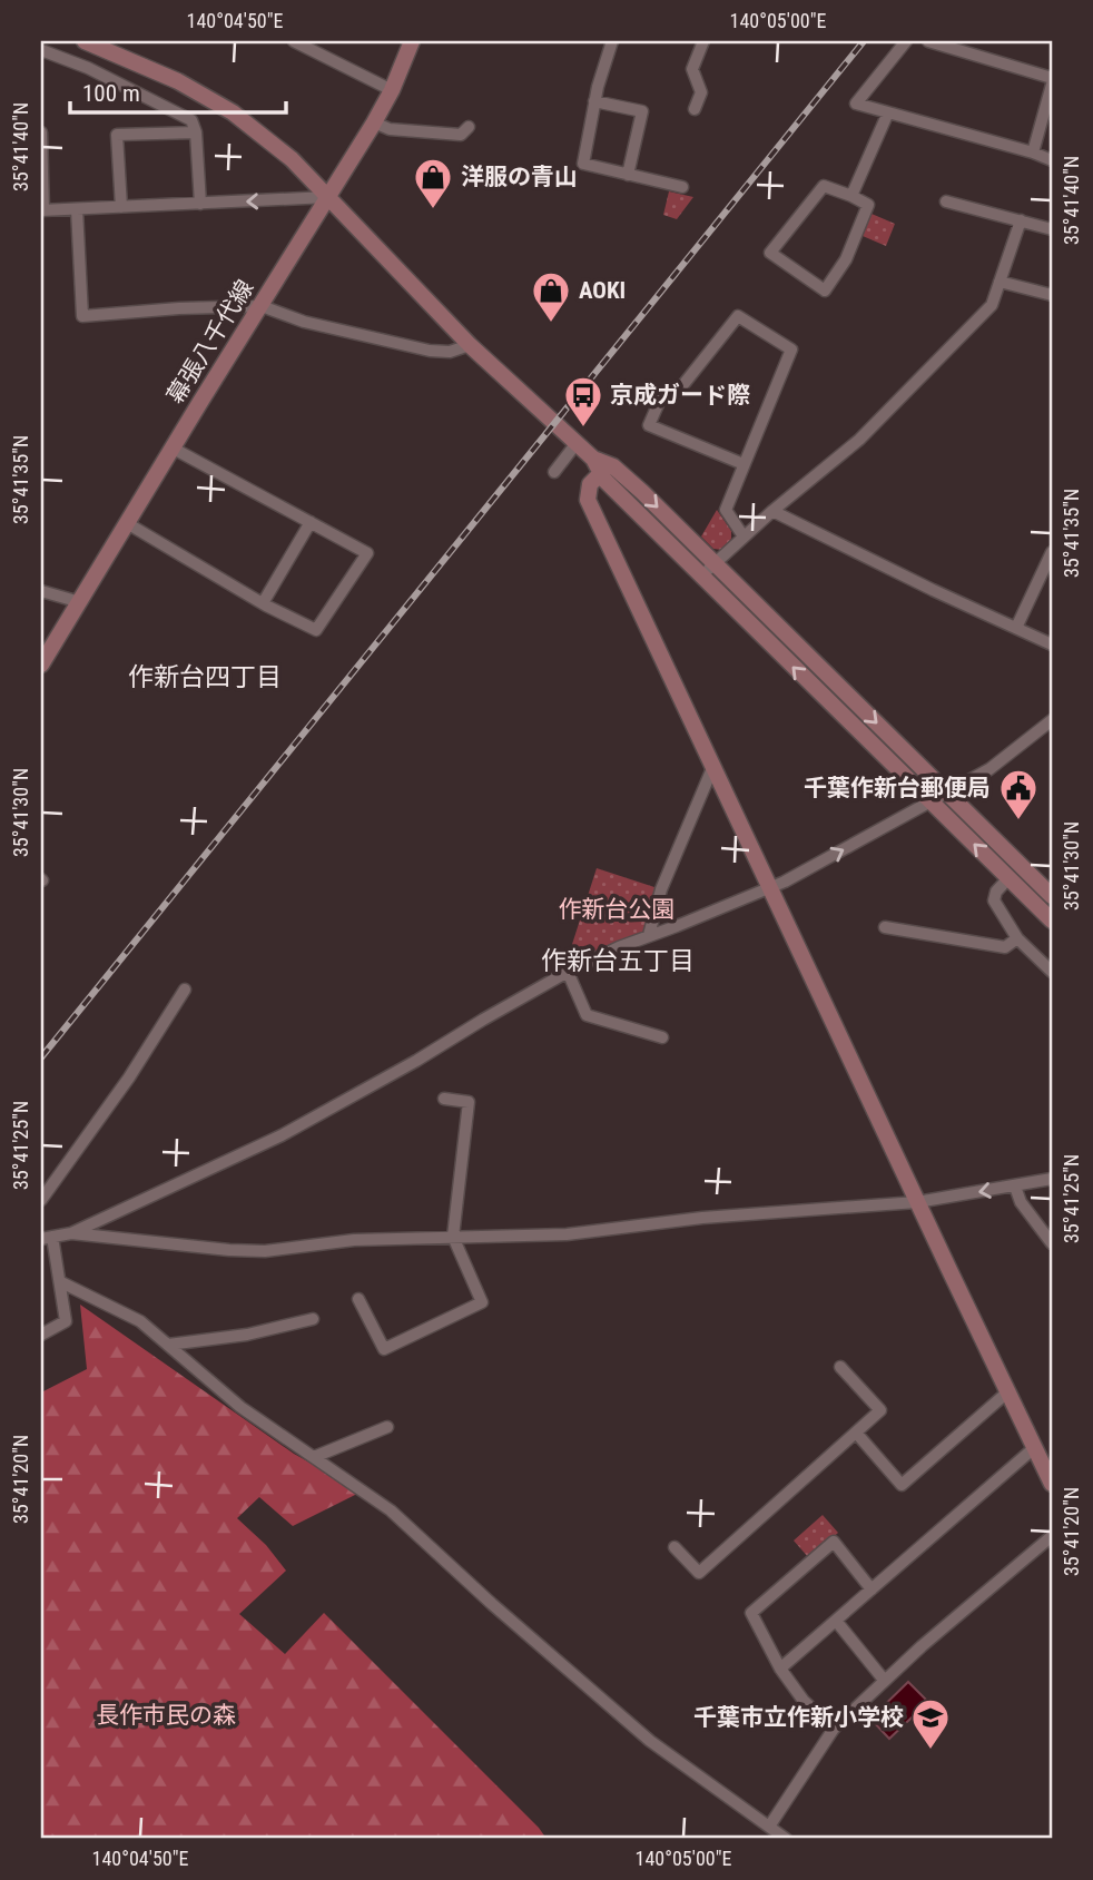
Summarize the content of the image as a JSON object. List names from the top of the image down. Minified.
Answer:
{"streets":{"street":["幕張八千代線"]},"districts":["作新台四丁目","作新台五丁目"],"parks":["作新台公園","長作市民の森"],"places":{"shop":["洋服の青山","AOKI"],"bus stop":["京成ガード際"],"public building":["千葉作新台郵便局"],"school or university":["千葉市立作新小学校"]},"scale_bar":"100 m","coordinates":["140°04'50\"E","140°05'00\"E","35°41'40\"N","35°41'35\"N","35°41'30\"N","35°41'25\"N","35°41'20\"N"]}
